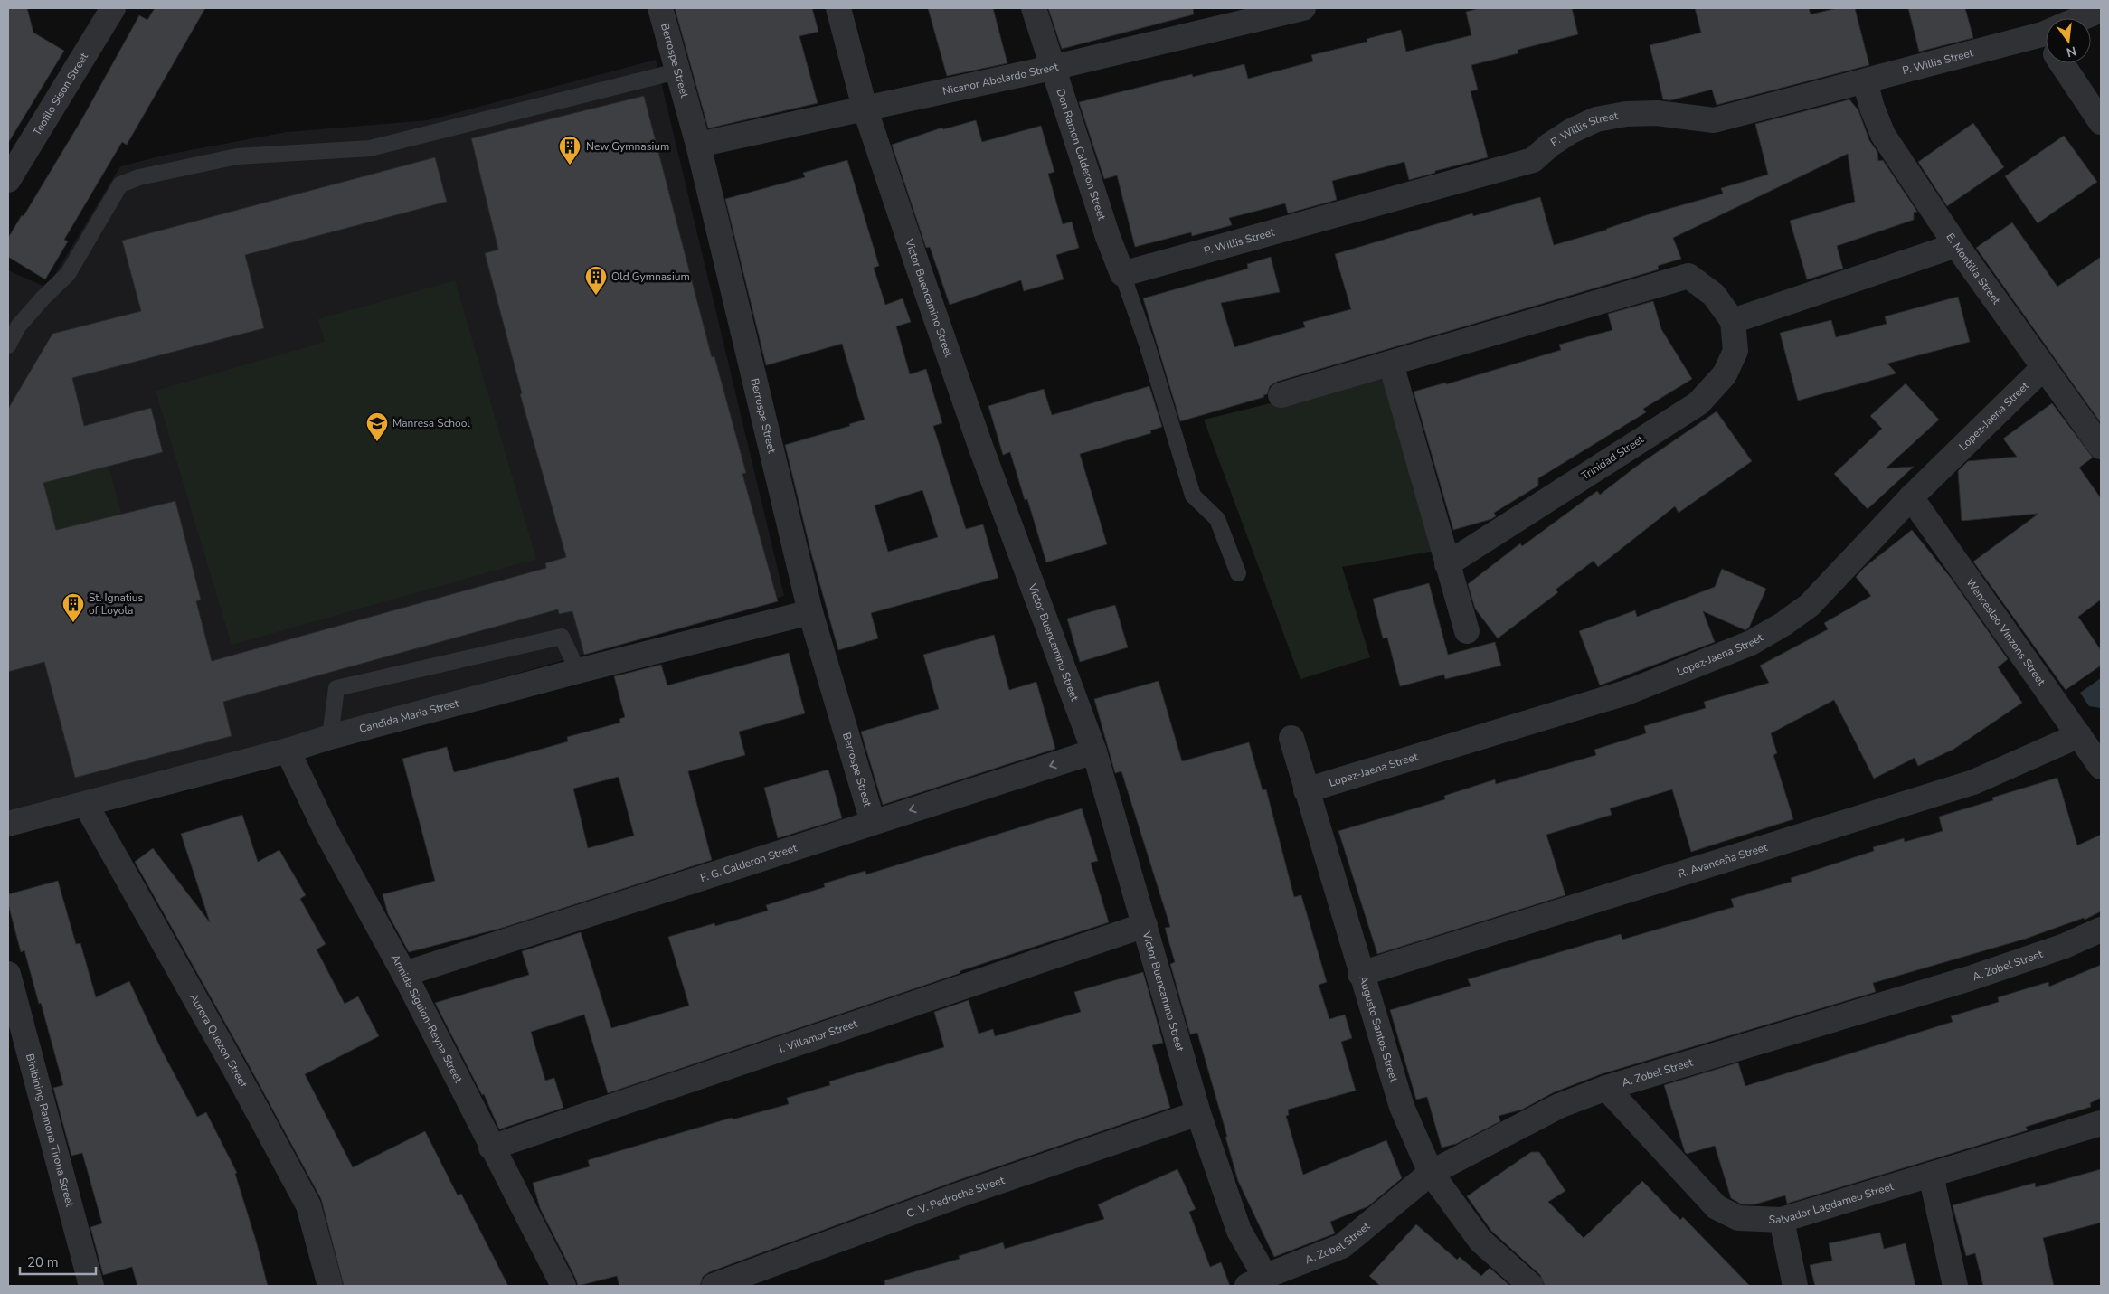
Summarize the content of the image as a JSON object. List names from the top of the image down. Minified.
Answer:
{"streets":{"street":["Berrospe Street","P. Willis Street","Nicanor Abelardo Street","Teofilo Sison Street","Don Ramon Calderon Street","E. Montilla Street","Victor Buencamino Street","Lopez-Jaena Street","Trinidad Street","Wenceslao Vinzons Street","Candida Maria Street","R. Avanceña Street","F. G. Calderon Street","A. Zobel Street","Armida Siguion-Reyna Street","Augusto Santos Street","I. Villamor Street","Aurora Quezon Street","Binibining Ramona Tirona Street","C. V. Pedroche Street","Salvador Lagdameo Street"]},"crossings":[["Berrospe Street","Nicanor Abelardo Street"],["Berrospe Street","Candida Maria Street"],["Berrospe Street","F. G. Calderon Street"],["P. Willis Street","Don Ramon Calderon Street"],["P. Willis Street","E. Montilla Street"],["Nicanor Abelardo Street","Don Ramon Calderon Street"],["Nicanor Abelardo Street","Victor Buencamino Street"],["E. Montilla Street","Lopez-Jaena Street"],["Victor Buencamino Street","F. G. Calderon Street"],["Victor Buencamino Street","A. Zobel Street"],["Victor Buencamino Street","I. Villamor Street"],["Victor Buencamino Street","C. V. Pedroche Street"],["Lopez-Jaena Street","Wenceslao Vinzons Street"],["Lopez-Jaena Street","Augusto Santos Street"],["Wenceslao Vinzons Street","R. Avanceña Street"],["Candida Maria Street","Armida Siguion-Reyna Street"],["Candida Maria Street","Aurora Quezon Street"],["R. Avanceña Street","Augusto Santos Street"],["F. G. Calderon Street","Armida Siguion-Reyna Street"],["A. Zobel Street","Augusto Santos Street"],["A. Zobel Street","Salvador Lagdameo Street"],["Armida Siguion-Reyna Street","I. Villamor Street"]],"places":{"building":["New Gymnasium","Old Gymnasium","St. Ignatius of Loyola"],"school or university":["Manresa School"]},"scale_bar":"20 m","north":"bottom"}
